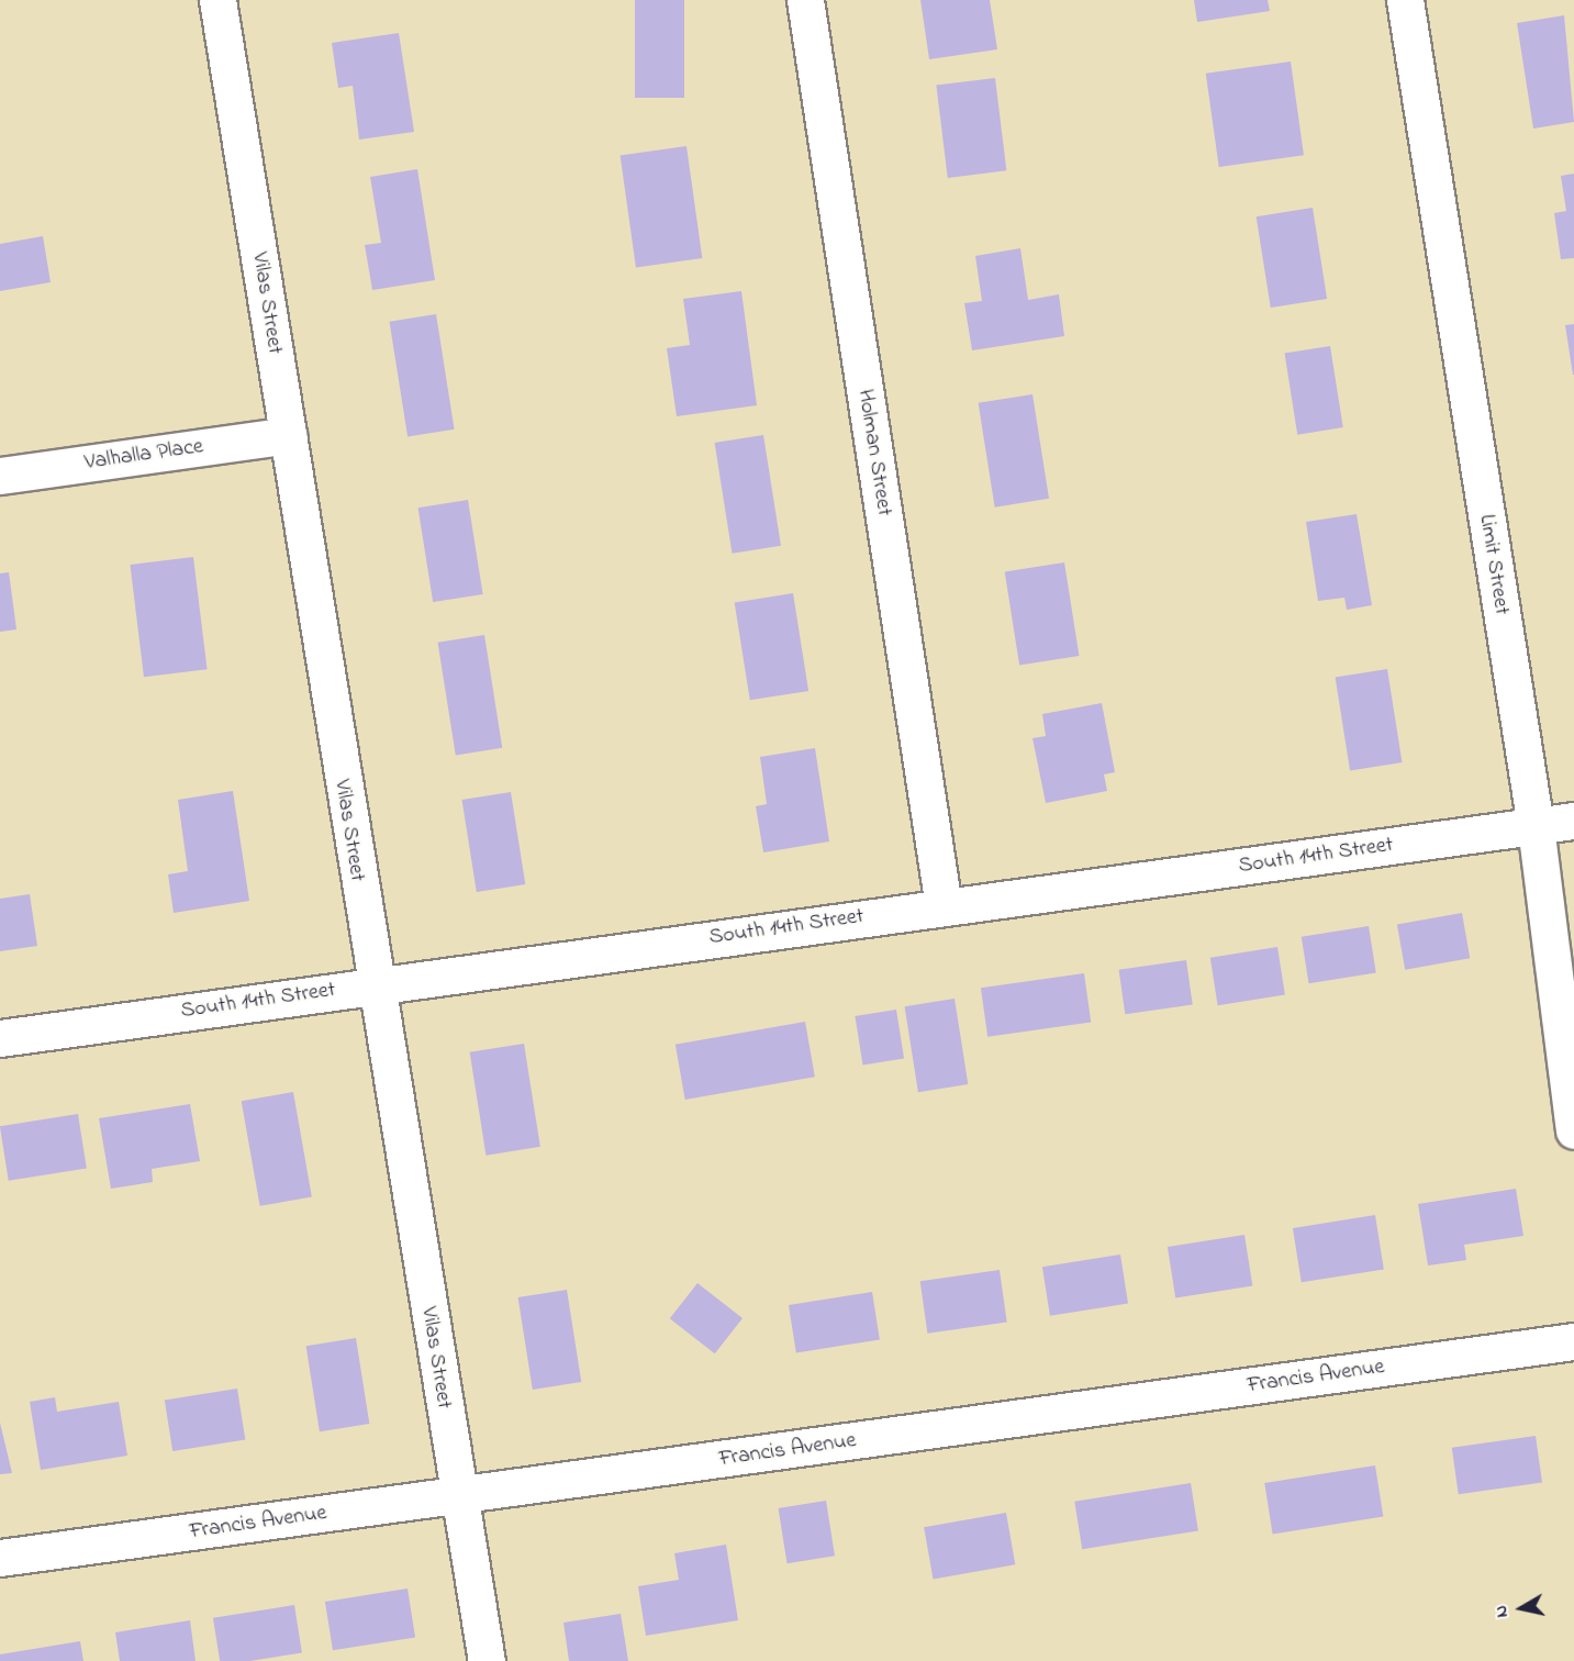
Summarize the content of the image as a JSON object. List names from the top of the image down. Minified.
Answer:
{"streets":{"street":["Vilas Street","Holman Street","Valhalla Place","Limit Street","South 14th Street","Francis Avenue"]},"crossings":[["Vilas Street","Valhalla Place"],["Vilas Street","South 14th Street"],["Vilas Street","Francis Avenue"],["Holman Street","South 14th Street"],["Limit Street","South 14th Street"]],"north":"left"}
